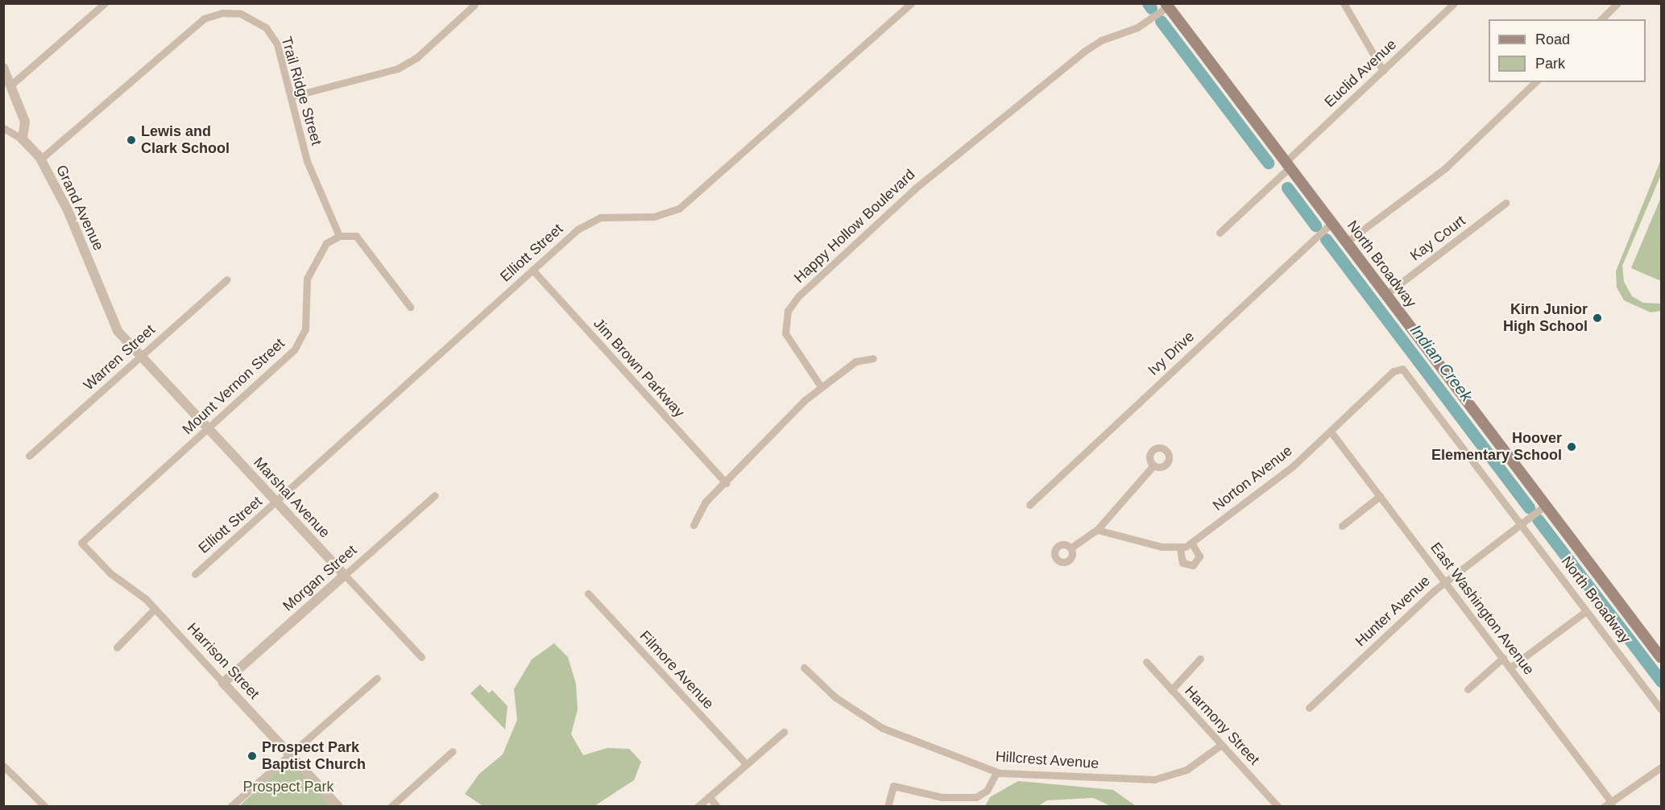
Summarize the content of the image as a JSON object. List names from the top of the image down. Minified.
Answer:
{"streets":{"main road":["North Broadway"],"street":["Euclid Avenue","Trail Ridge Street","Grand Avenue","Happy Hollow Boulevard","Kay Court","Elliott Street","Ivy Drive","Warren Street","Jim Brown Parkway","Mount Vernon Street","Norton Avenue","Marshal Avenue","Morgan Street","East Washington Avenue","Hunter Avenue","Harrison Street","Filmore Avenue","Harmony Street","Hillcrest Avenue"]},"crossings":[["Euclid Avenue","North Broadway"],["Trail Ridge Street","Grand Avenue"],["Trail Ridge Street","Mount Vernon Street"],["Grand Avenue","Warren Street"],["Grand Avenue","Marshal Avenue"],["Happy Hollow Boulevard","North Broadway"],["Kay Court","North Broadway"],["Elliott Street","Jim Brown Parkway"],["Elliott Street","Marshal Avenue"],["North Broadway","Ivy Drive"],["North Broadway","Norton Avenue"],["North Broadway","Hunter Avenue"],["Warren Street","Marshal Avenue"],["Mount Vernon Street","Marshal Avenue"],["Mount Vernon Street","Harrison Street"],["Norton Avenue","East Washington Avenue"],["Marshal Avenue","Morgan Street"],["Morgan Street","Harrison Street"],["East Washington Avenue","Hunter Avenue"],["Harmony Street","Hillcrest Avenue"]],"water":["Indian Creek"],"parks":["Prospect Park"],"places":["Lewis and Clark School","Kirn Junior High School","Hoover Elementary School","Prospect Park Baptist Church"],"legend":["Road","Park"]}
